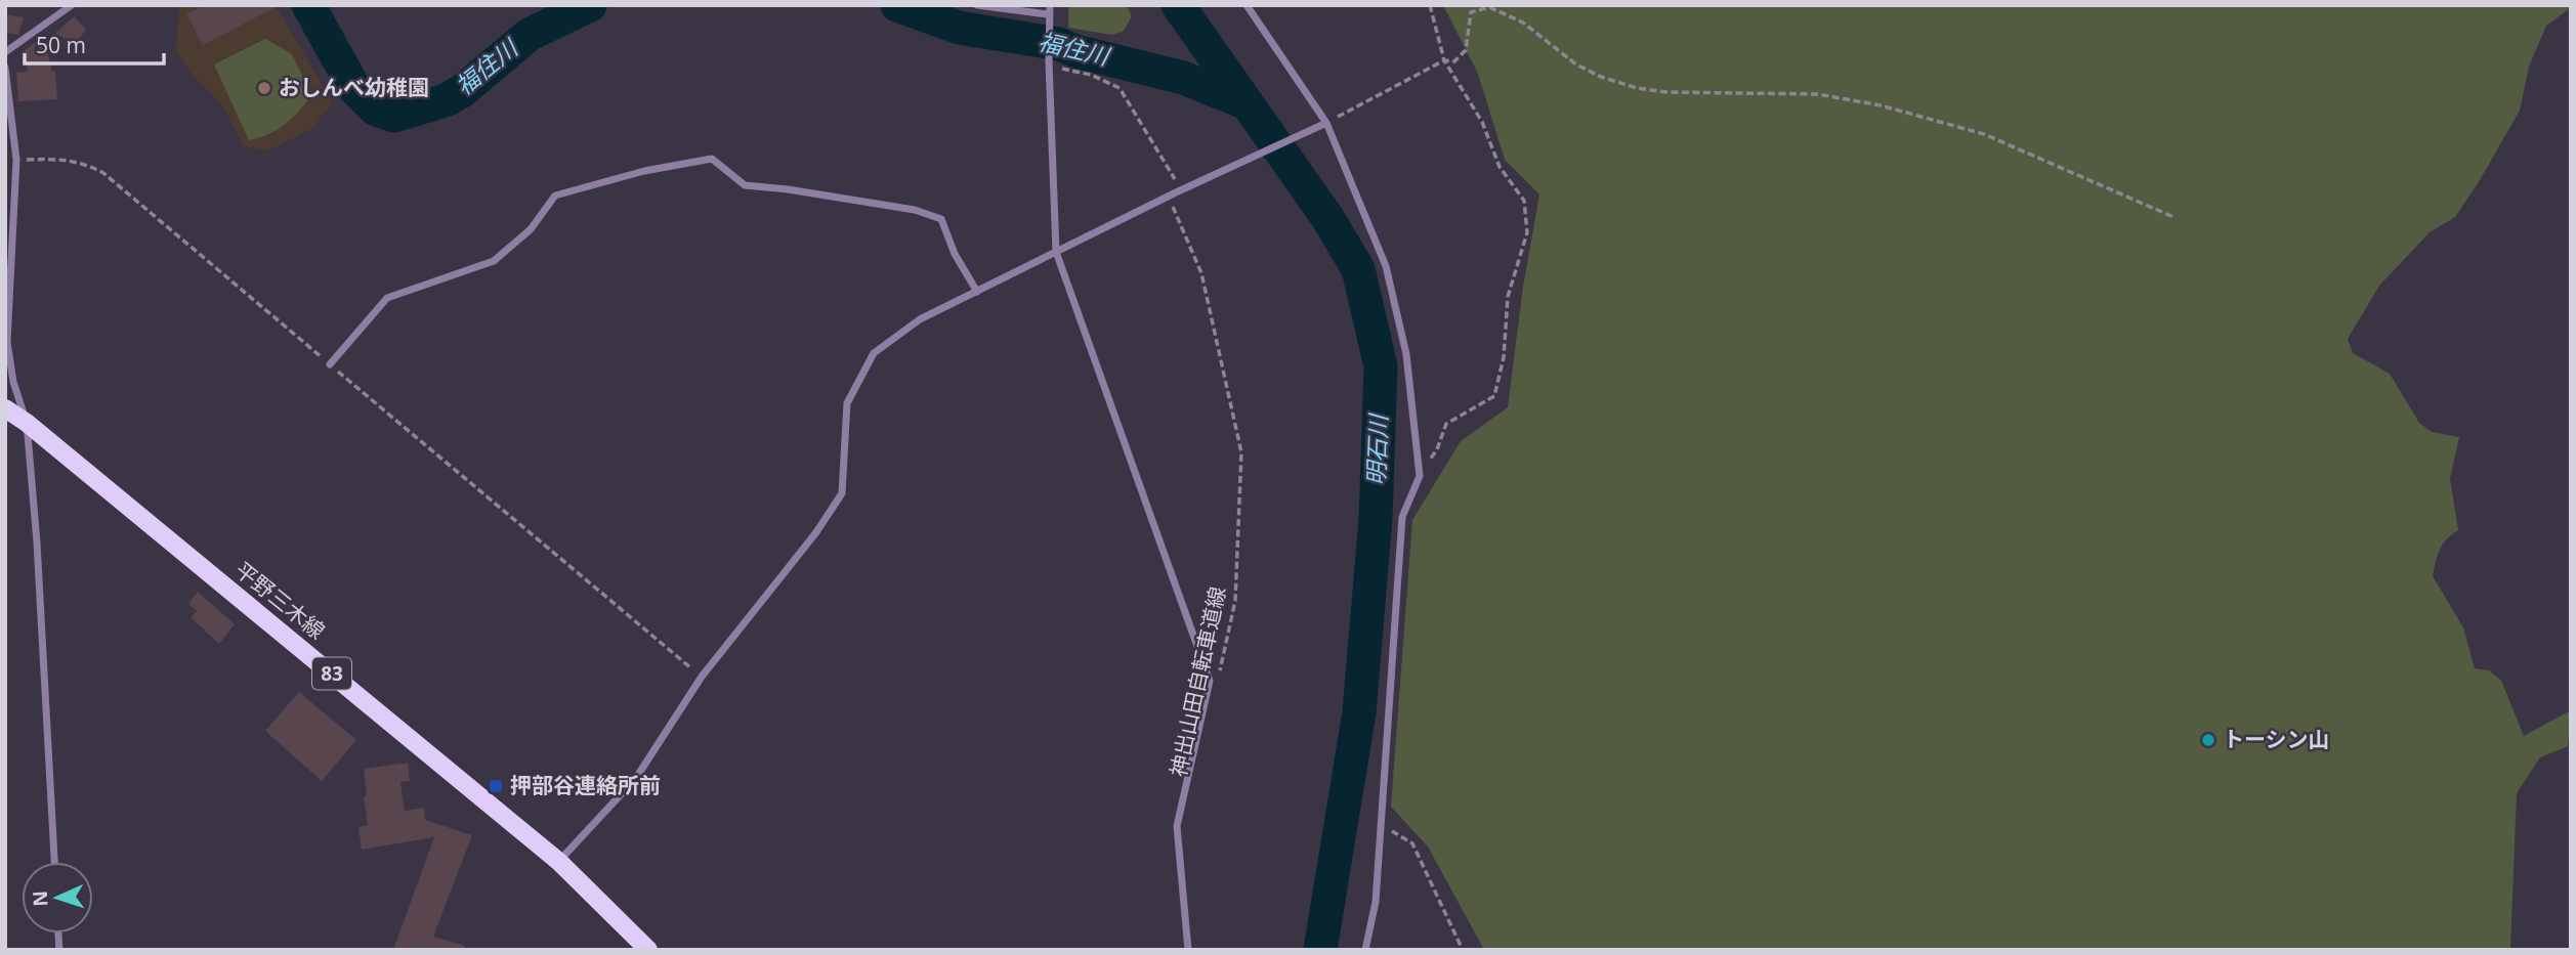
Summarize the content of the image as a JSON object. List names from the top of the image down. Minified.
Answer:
{"streets":{"main road":["平野三木線","83"],"path":["神出山田自転車道線"]},"water":["福住川","明石川"],"places":{"other":["おしんべ幼稚園","トーシン山"],"transit":["押部谷連絡所前"]},"scale_bar":"50 m","north":"left"}
